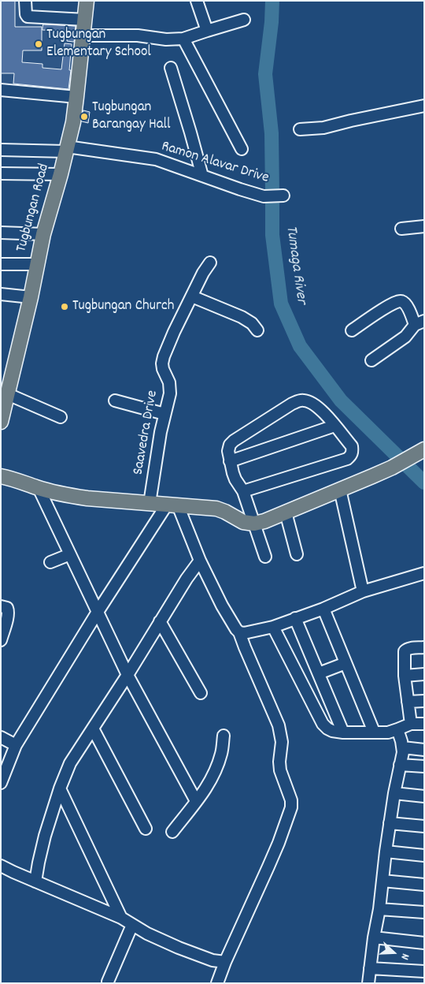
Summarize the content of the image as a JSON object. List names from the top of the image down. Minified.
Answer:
{"streets":{"main road":["Tugbungan Road"],"street":["Ramon Alavar Drive","Saavedra Drive"]},"crossings":[["Ramon Alavar Drive","Tugbungan Road"]],"water":["Tumaga River"],"places":["Tugbungan Elementary School","Tugbungan Barangay Hall","Tugbungan Church"],"north":"right"}
